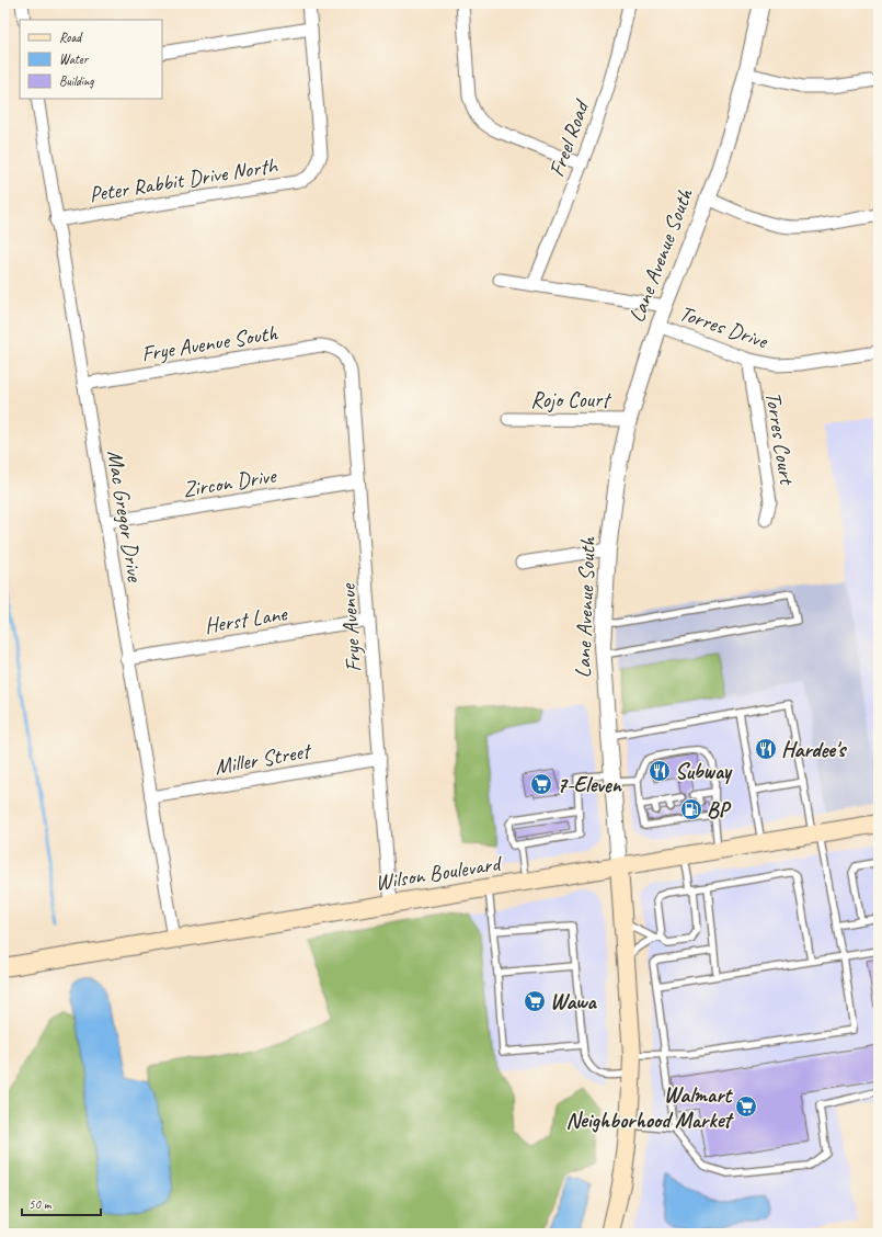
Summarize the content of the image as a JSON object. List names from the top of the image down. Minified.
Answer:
{"streets":{"main road":["Lane Avenue South","Wilson Boulevard"],"street":["Freel Road","Peter Rabbit Drive North","Torres Drive","Frye Avenue South","Rojo Court","Torres Court","Zircon Drive","Mac Gregor Drive","Herst Lane","Frye Avenue","Miller Street"]},"crossings":[["Peter Rabbit Drive North","Mac Gregor Drive"],["Lane Avenue South","Torres Drive"],["Lane Avenue South","Rojo Court"],["Lane Avenue South","Wilson Boulevard"],["Torres Drive","Torres Court"],["Frye Avenue South","Mac Gregor Drive"],["Frye Avenue South","Frye Avenue"],["Zircon Drive","Mac Gregor Drive"],["Zircon Drive","Frye Avenue"],["Mac Gregor Drive","Herst Lane"],["Mac Gregor Drive","Miller Street"],["Mac Gregor Drive","Wilson Boulevard"],["Herst Lane","Frye Avenue"],["Frye Avenue","Miller Street"],["Frye Avenue","Wilson Boulevard"]],"places":{"restaurant":["Hardee's","Subway"],"supermarket":["7-Eleven","Wawa","Walmart Neighborhood Market"],"fuel station":["BP"]},"legend":["Road","Water","Building"],"scale_bar":"50 m"}
